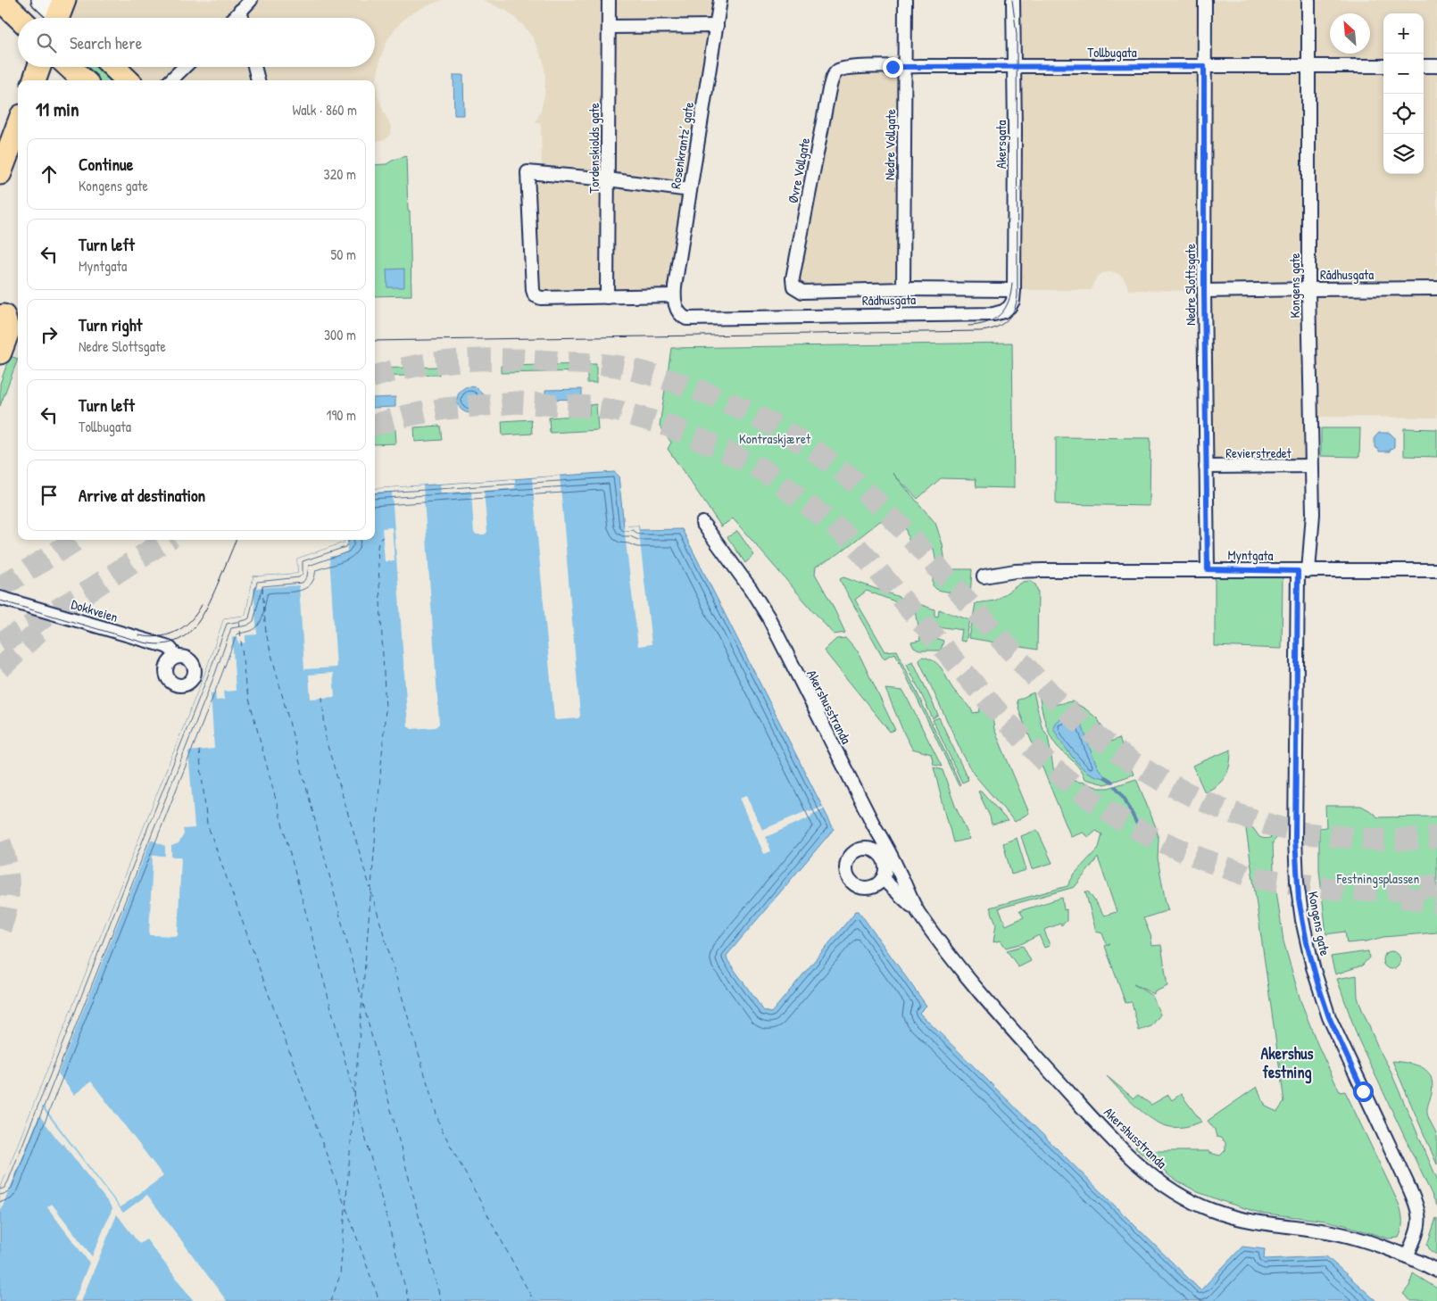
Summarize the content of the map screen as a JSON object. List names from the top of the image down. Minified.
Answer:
{"streets":{"street":["Tollbugata","Nedre Vollgate","Akersgata","Rosenkrantz’ gate","Tordenskiolds gate","Øvre Vollgate","Rådhusgata","Nedre Slottsgate","Kongens gate","Revierstredet","Myntgata","Dokkveien","Akershusstranda"]},"crossings":[["Tollbugata","Nedre Vollgate"],["Tollbugata","Akersgata"],["Tollbugata","Øvre Vollgate"],["Tollbugata","Nedre Slottsgate"],["Tollbugata","Kongens gate"],["Nedre Vollgate","Rådhusgata"],["Akersgata","Rådhusgata"],["Rosenkrantz’ gate","Rådhusgata"],["Øvre Vollgate","Rådhusgata"],["Rådhusgata","Nedre Slottsgate"],["Rådhusgata","Kongens gate"],["Nedre Slottsgate","Revierstredet"],["Nedre Slottsgate","Myntgata"],["Kongens gate","Revierstredet"],["Kongens gate","Myntgata"],["Kongens gate","Akershusstranda"]],"districts":["Akershus festning"],"parks":["Kontraskjæret","Festningsplassen"],"north":"top left","page":{"map_buttons":["+","−"],"search":"Search here","heading":["11 min","Walk · 860 m"],"list":[["Continue","Kongens gate","320 m"],["Turn left","Myntgata","50 m"],["Turn right","Nedre Slottsgate","300 m"],["Turn left","Tollbugata","190 m"],"Arrive at destination"]}}
